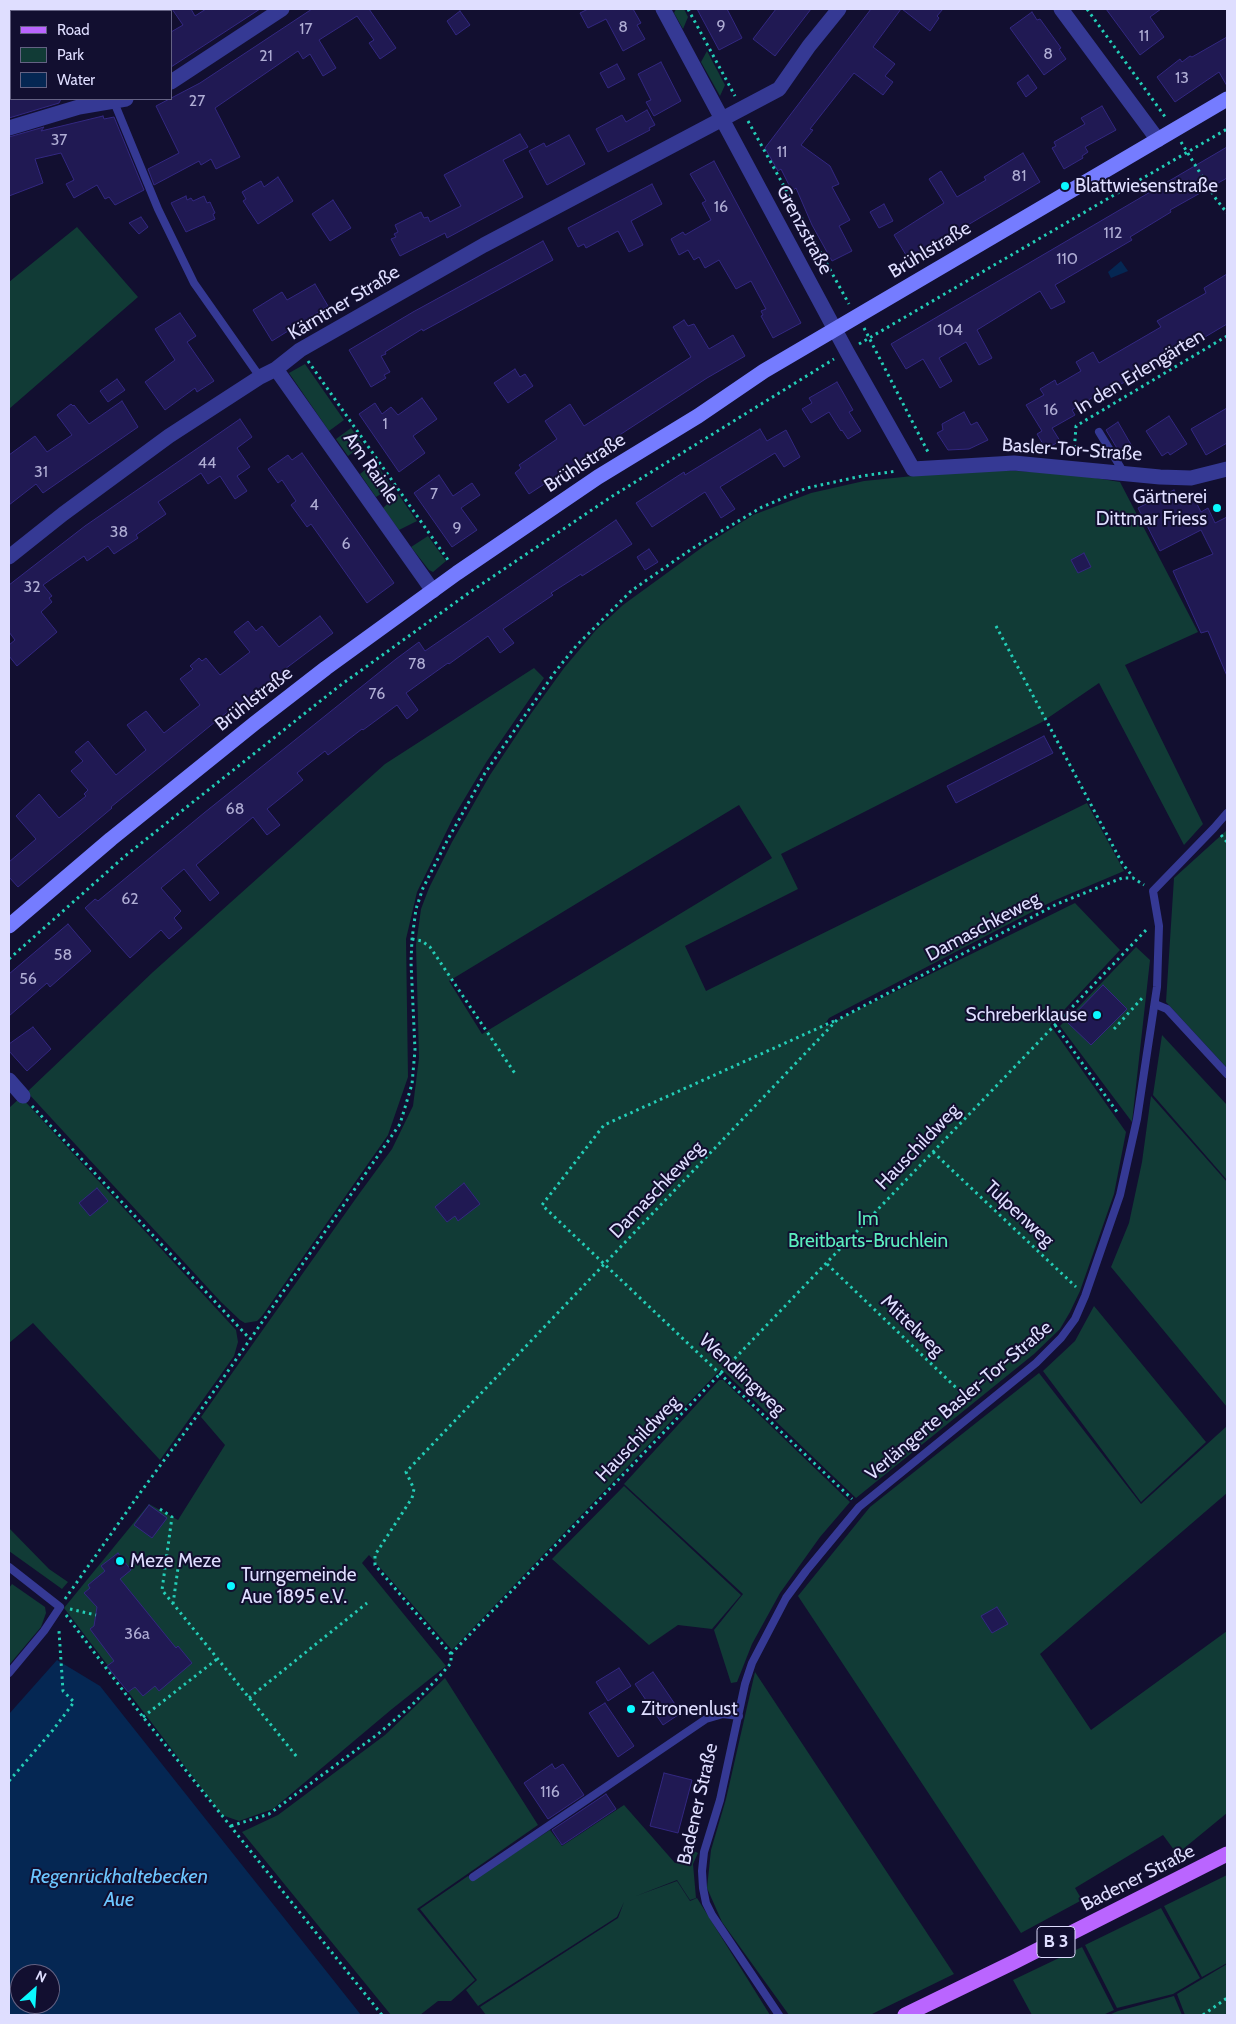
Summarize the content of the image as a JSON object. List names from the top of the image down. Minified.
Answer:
{"streets":{"main road":["Badener Straße","B 3"],"street":["Grenzstraße","Brühlstraße","Kärntner Straße","Basler-Tor-Straße","Am Rainle"],"lane":["Verlängerte Basler-Tor-Straße"],"path":["In den Erlengärten","Damaschkeweg","Hauschildweg","Tulpenweg","Mittelweg","Wendlingweg"]},"crossings":[["Grenzstraße","Brühlstraße"],["Grenzstraße","Kärntner Straße"],["Grenzstraße","Basler-Tor-Straße"],["Brühlstraße","Am Rainle"],["Kärntner Straße","Am Rainle"],["In den Erlengärten","Basler-Tor-Straße"],["Damaschkeweg","Hauschildweg"],["Damaschkeweg","Wendlingweg"],["Hauschildweg","Tulpenweg"],["Hauschildweg","Mittelweg"],["Hauschildweg","Wendlingweg"],["Hauschildweg","Verlängerte Basler-Tor-Straße"],["Tulpenweg","Verlängerte Basler-Tor-Straße"],["Mittelweg","Verlängerte Basler-Tor-Straße"],["Wendlingweg","Verlängerte Basler-Tor-Straße"],["Verlängerte Basler-Tor-Straße","Badener Straße"]],"water":["Regenrückhaltebecken Aue"],"parks":["Im Breitbarts-Bruchlein"],"places":["Blattwiesenstraße","Gärtnerei Dittmar Friess","Schreberklause","Meze Meze","Turngemeinde Aue 1895 e.V.","Zitronenlust"],"house_numbers":["9","8","17","11","8","21","13","27","37","11","81","16","112","110","104","16","1","44","31","7","4","9","38","6","32","78","76","68","62","58","56","36a","116"],"legend":["Road","Park","Water"],"north":"top right"}
